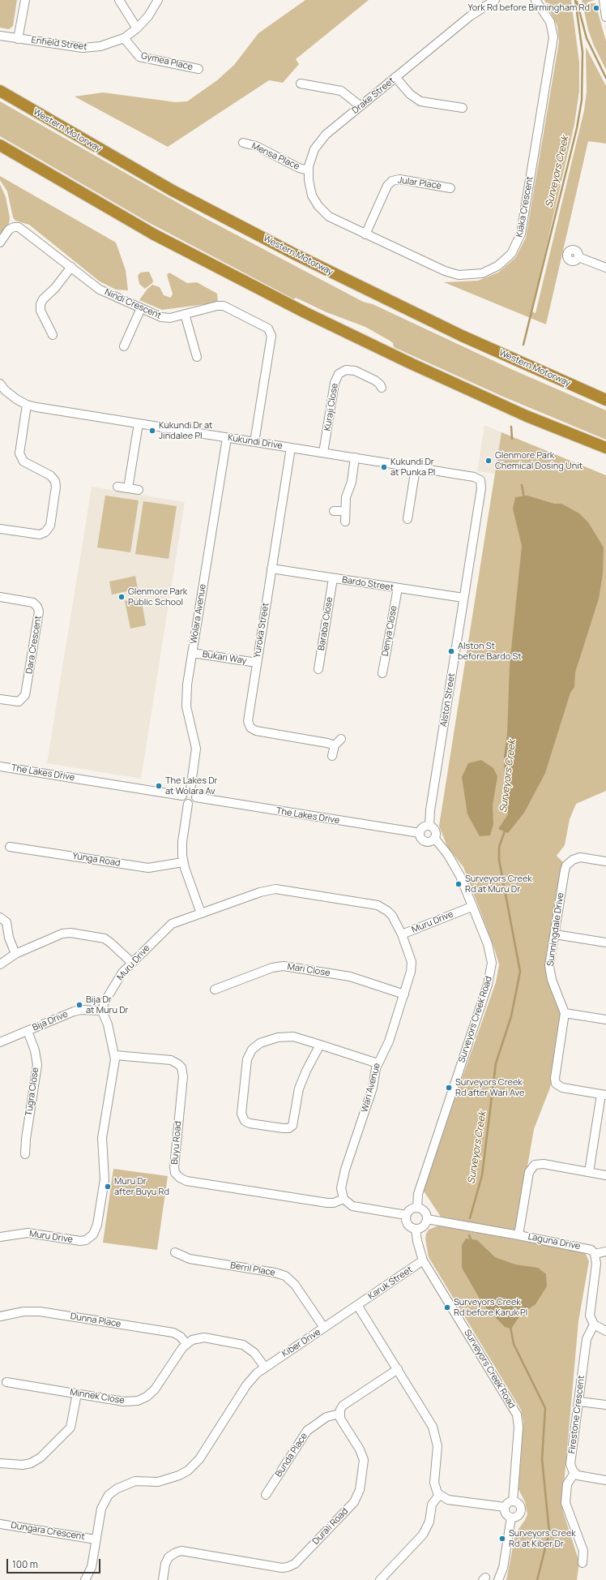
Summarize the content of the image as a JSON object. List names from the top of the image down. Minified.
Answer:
{"streets":{"highway":["Western Motorway"],"street":["Enfield Street","Gymea Place","Drake Street","Mensa Place","Jular Place","Kiaka Crescent","Nindi Crescent","Kuraji Close","Kukundi Drive","Bardo Street","Wolara Avenue","Baraba Close","Yuroka Street","Denya Close","Dara Crescent","Bukari Way","Alston Street","The Lakes Drive","Yunga Road","Muru Drive","Sunningdale Drive","Mari Close","Surveyors Creek Road","Bija Drive","Wari Avenue","Tugra Close","Buyu Road","Laguna Drive","Berril Place","Karuk Street","Dunna Place","Kiber Drive","Minnek Close","Firestone Crescent","Bunda Place","Durali Road","Dungara Crescent"]},"crossings":[["Enfield Street","Gymea Place"],["Drake Street","Mensa Place"],["Drake Street","Kiaka Crescent"],["Jular Place","Kiaka Crescent"],["Nindi Crescent","Kukundi Drive"],["Kuraji Close","Kukundi Drive"],["Kukundi Drive","Wolara Avenue"],["Kukundi Drive","Yuroka Street"],["Kukundi Drive","Alston Street"],["Bardo Street","Baraba Close"],["Bardo Street","Yuroka Street"],["Bardo Street","Denya Close"],["Bardo Street","Alston Street"],["Wolara Avenue","Bukari Way"],["Wolara Avenue","The Lakes Drive"],["Yuroka Street","Bukari Way"],["Alston Street","The Lakes Drive"],["Alston Street","Surveyors Creek Road"],["The Lakes Drive","Surveyors Creek Road"],["Muru Drive","Surveyors Creek Road"],["Muru Drive","Bija Drive"],["Muru Drive","Wari Avenue"],["Muru Drive","Buyu Road"],["Mari Close","Wari Avenue"],["Surveyors Creek Road","Laguna Drive"],["Surveyors Creek Road","Karuk Street"],["Bija Drive","Tugra Close"],["Wari Avenue","Buyu Road"],["Berril Place","Kiber Drive"],["Karuk Street","Kiber Drive"],["Dunna Place","Minnek Close"],["Kiber Drive","Minnek Close"],["Kiber Drive","Dungara Crescent"],["Bunda Place","Durali Road"]],"water":["Surveyors Creek"],"places":["York Rd before Birmingham Rd","Kukundi Dr at Jindalee Pl","Glenmore Park Chemical Dosing Unit","Kukundi Dr at Punka Pl","Glenmore Park Public School","Alston St before Bardo St","The Lakes Dr at Wolara Av","Surveyors Creek Rd at Muru Dr","Bija Dr at Muru Dr","Surveyors Creek Rd after Wari Ave","Muru Dr after Buyu Rd","Surveyors Creek Rd before Karuk Pl","Surveyors Creek Rd at Kiber Dr"],"scale_bar":"100 m"}
